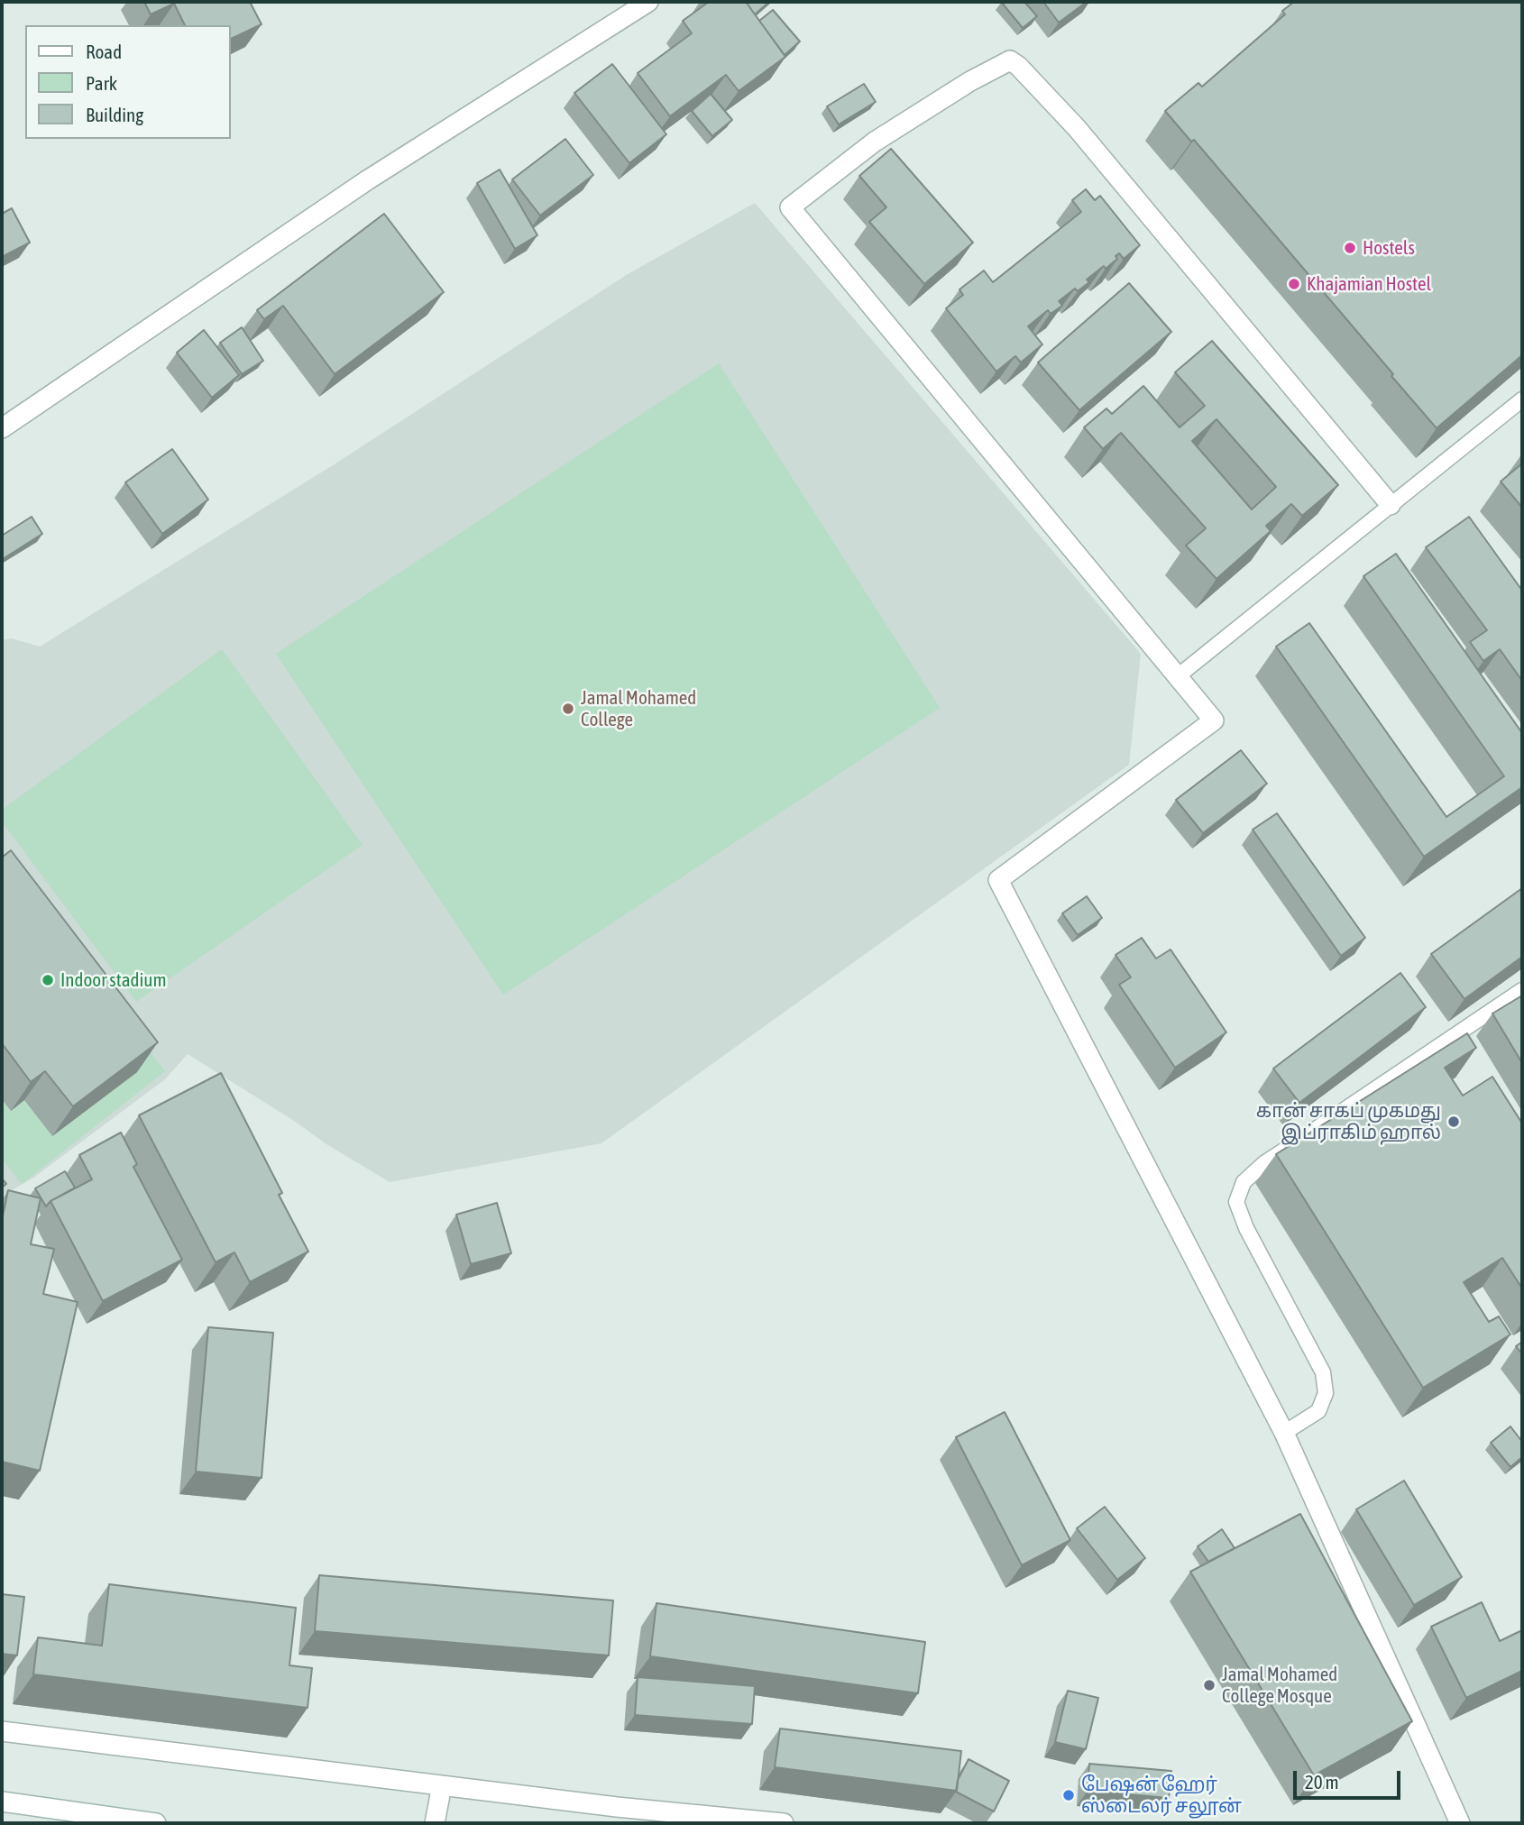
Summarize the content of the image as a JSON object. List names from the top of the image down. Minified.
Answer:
{"places":["Hostels","Khajamian Hostel","Jamal Mohamed College","Indoor stadium","கான் சாகப் முகமது இப்ராகிம் ஹால்","Jamal Mohamed College Mosque","பேஷன் ஹேர் ஸ்டைலர் சலூன்"],"legend":["Road","Park","Building"],"scale_bar":"20 m"}
